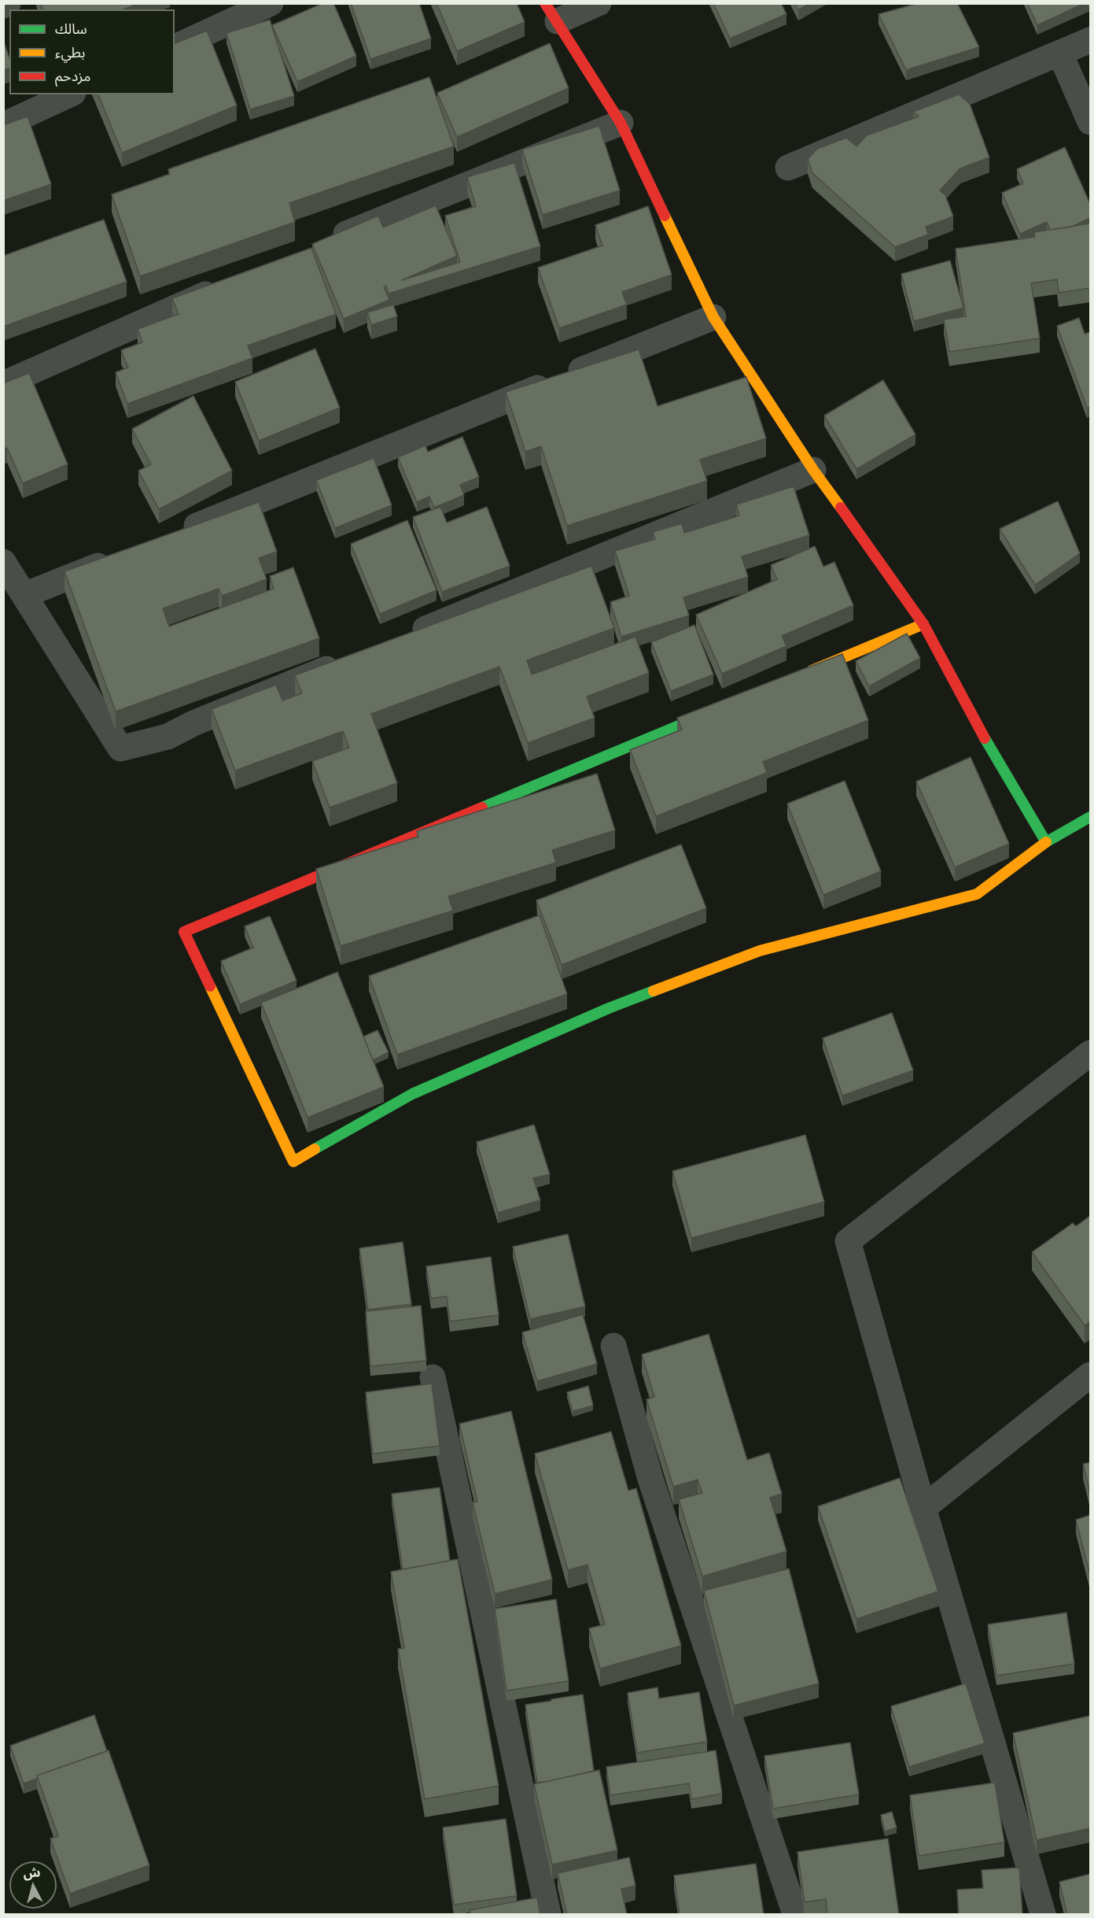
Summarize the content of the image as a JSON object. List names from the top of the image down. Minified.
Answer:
{"legend":["سالك","بطيء","مزدحم"],"north":"top"}
